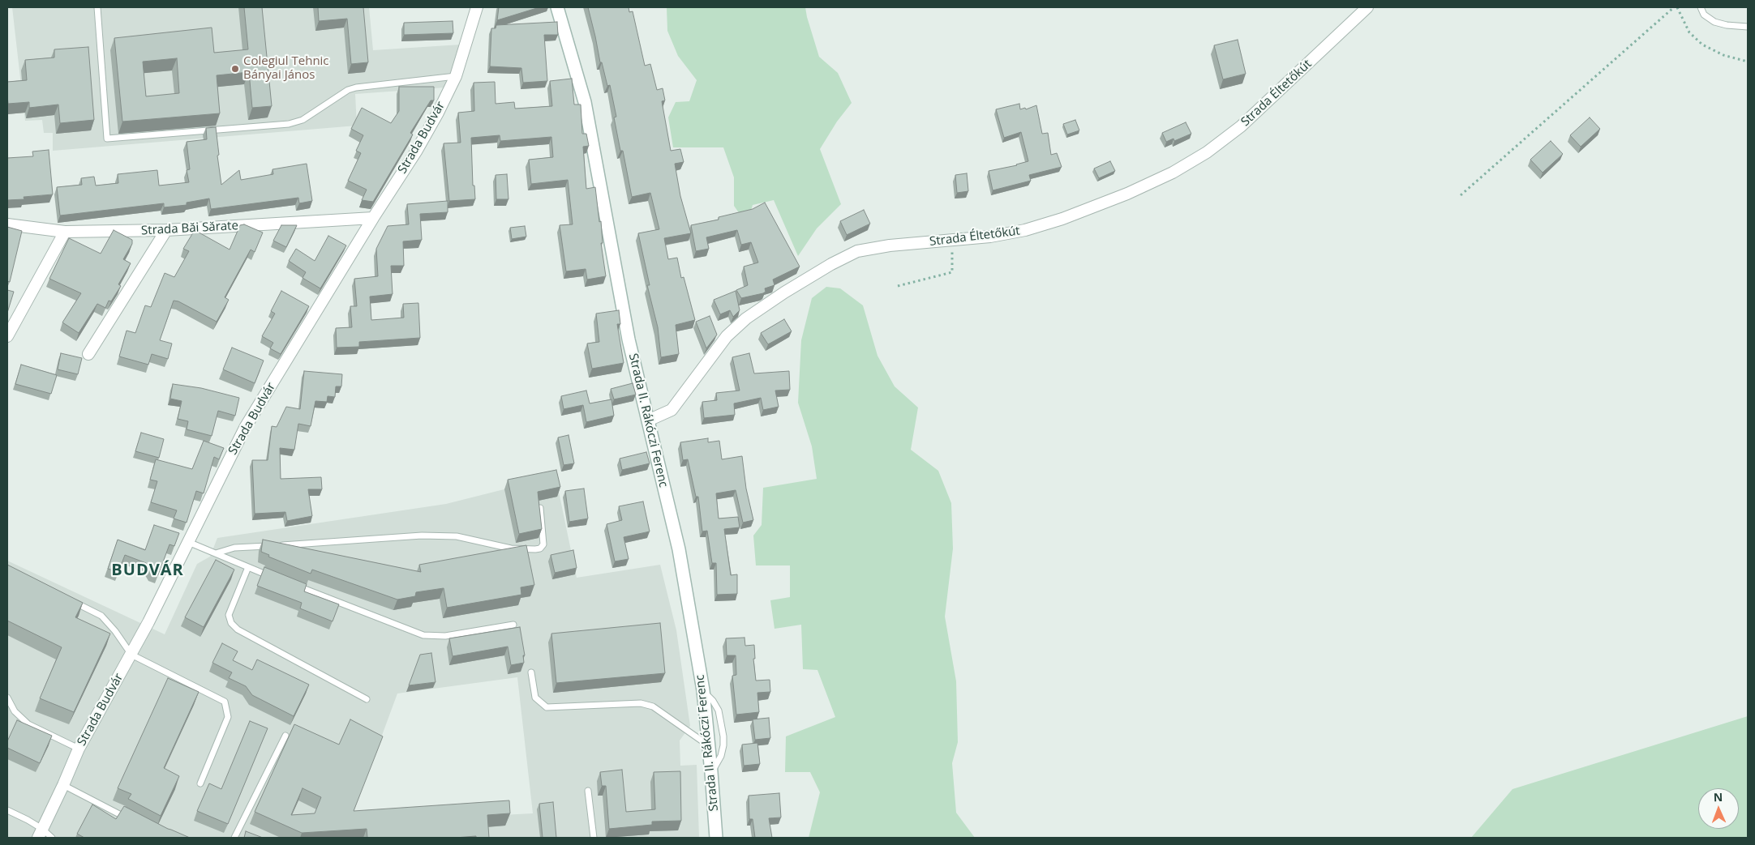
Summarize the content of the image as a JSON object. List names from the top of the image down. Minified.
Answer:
{"streets":{"main road":["Strada II. Rákóczi Ferenc"],"street":["Strada Éltetőkút","Strada Budvár","Strada Băi Sărate"]},"crossings":[["Strada Éltetőkút","Strada II. Rákóczi Ferenc"],["Strada Budvár","Strada Băi Sărate"]],"districts":["BUDVÁR"],"places":["Colegiul Tehnic Bányai János"],"north":"top"}
